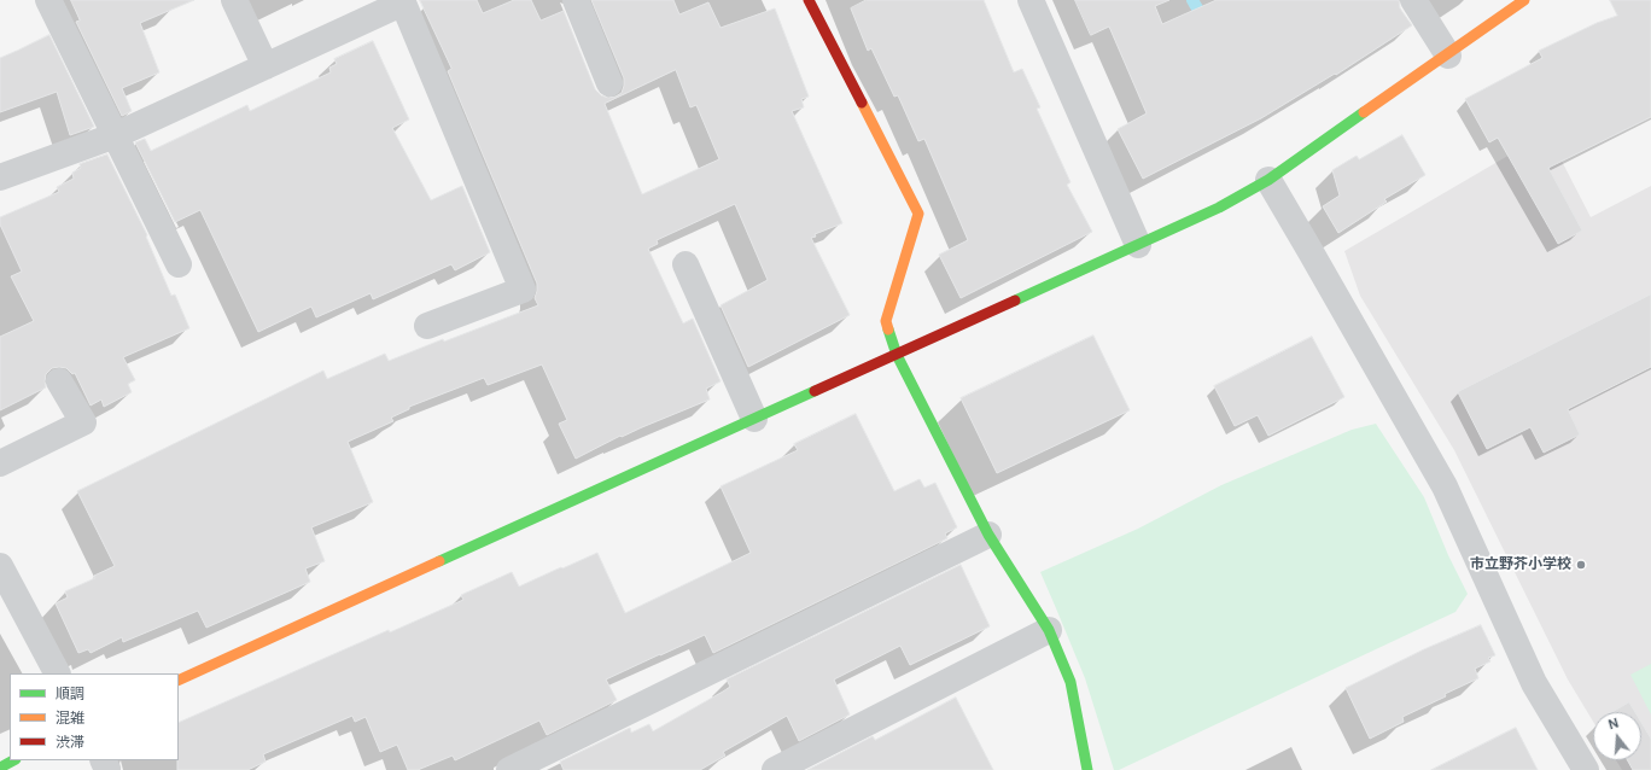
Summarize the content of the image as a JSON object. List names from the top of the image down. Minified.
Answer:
{"places":["市立野芥小学校"],"legend":["順調","混雑","渋滞"],"north":"top"}
